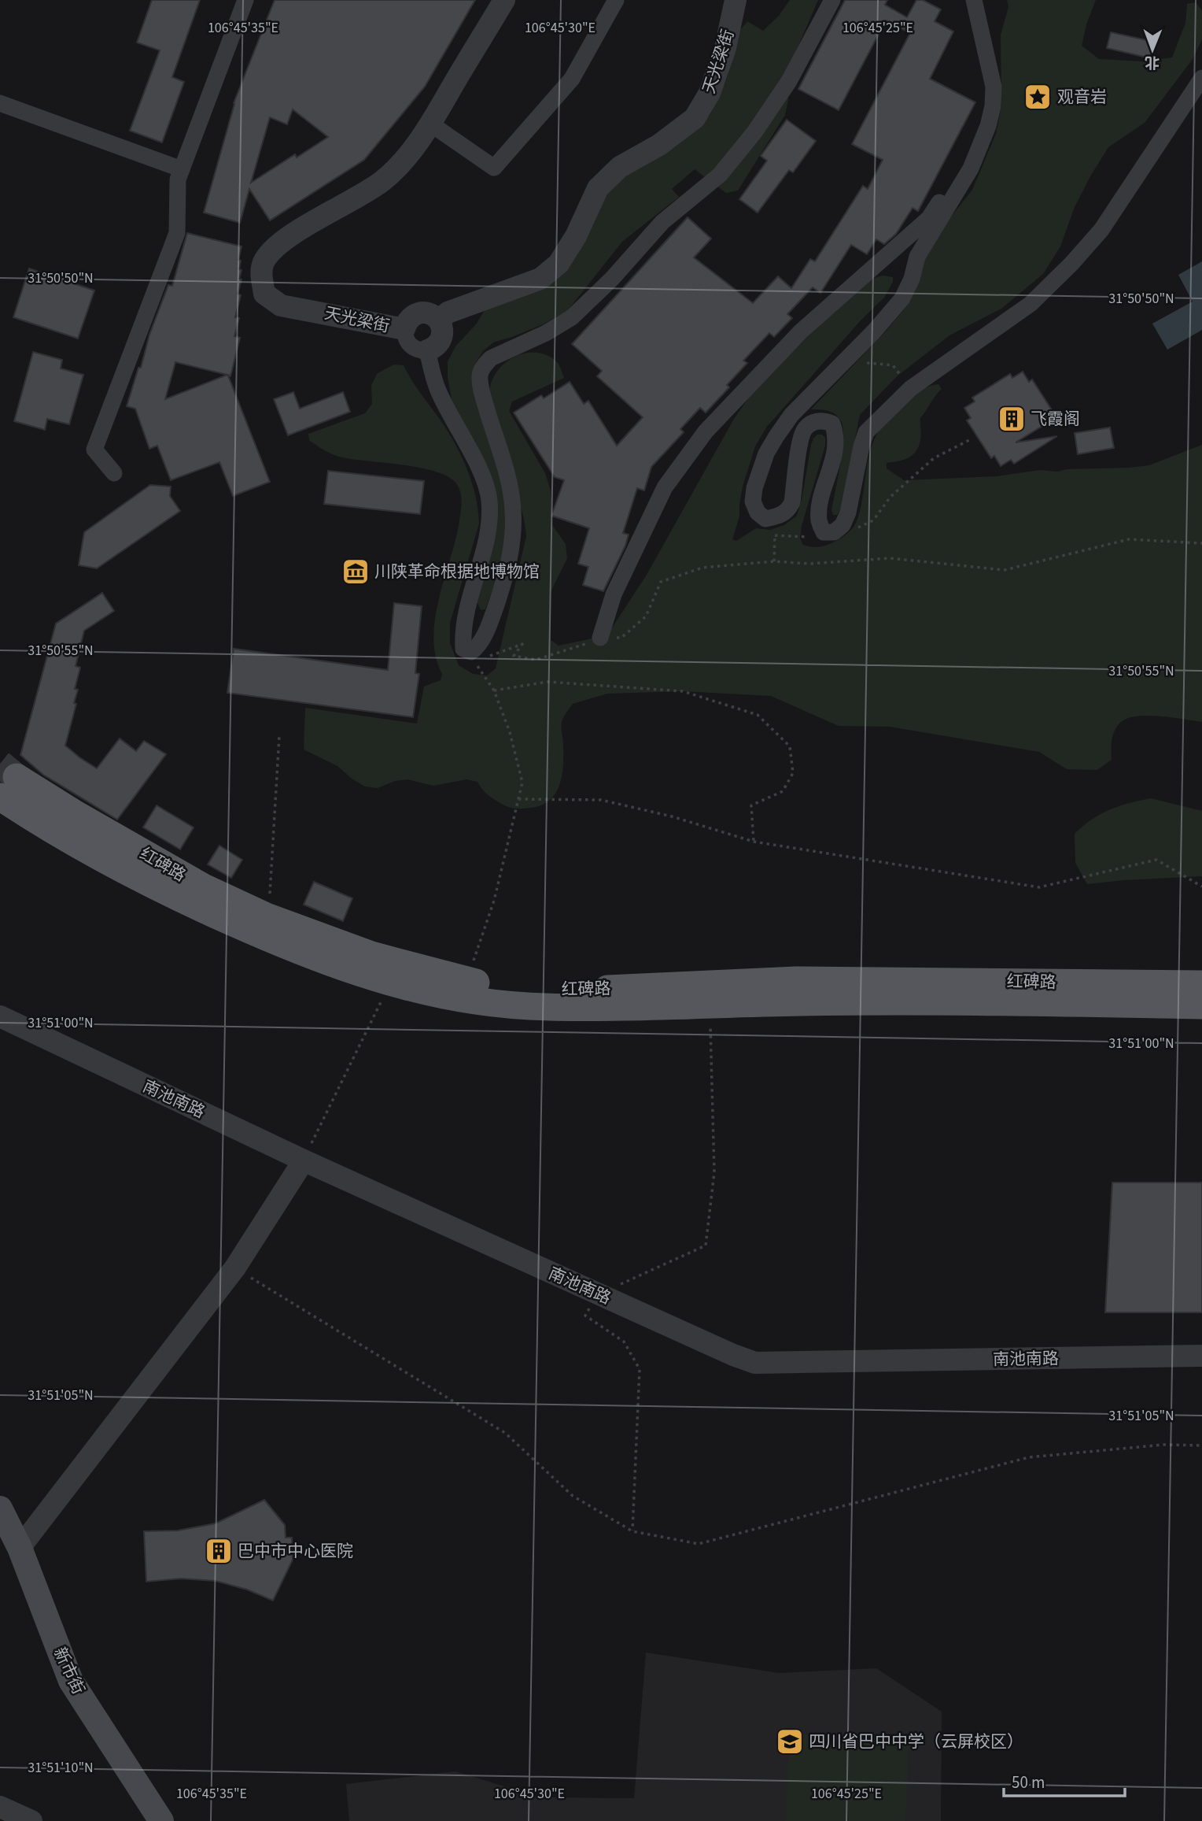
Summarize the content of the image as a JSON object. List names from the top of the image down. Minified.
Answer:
{"streets":{"main road":["红碑路","新市街"],"street":["天光梁街","南池南路"]},"places":{"place":["观音岩"],"building":["飞霞阁","巴中市中心医院"],"museum":["川陕革命根据地博物馆"],"school or university":["四川省巴中中学（云屏校区）"]},"scale_bar":"50 m","north":"bottom","coordinates":["106°45'35\"E","106°45'30\"E","106°45'25\"E","31°50'50\"N","31°50'55\"N","31°51'00\"N","31°51'05\"N","31°51'10\"N"]}
